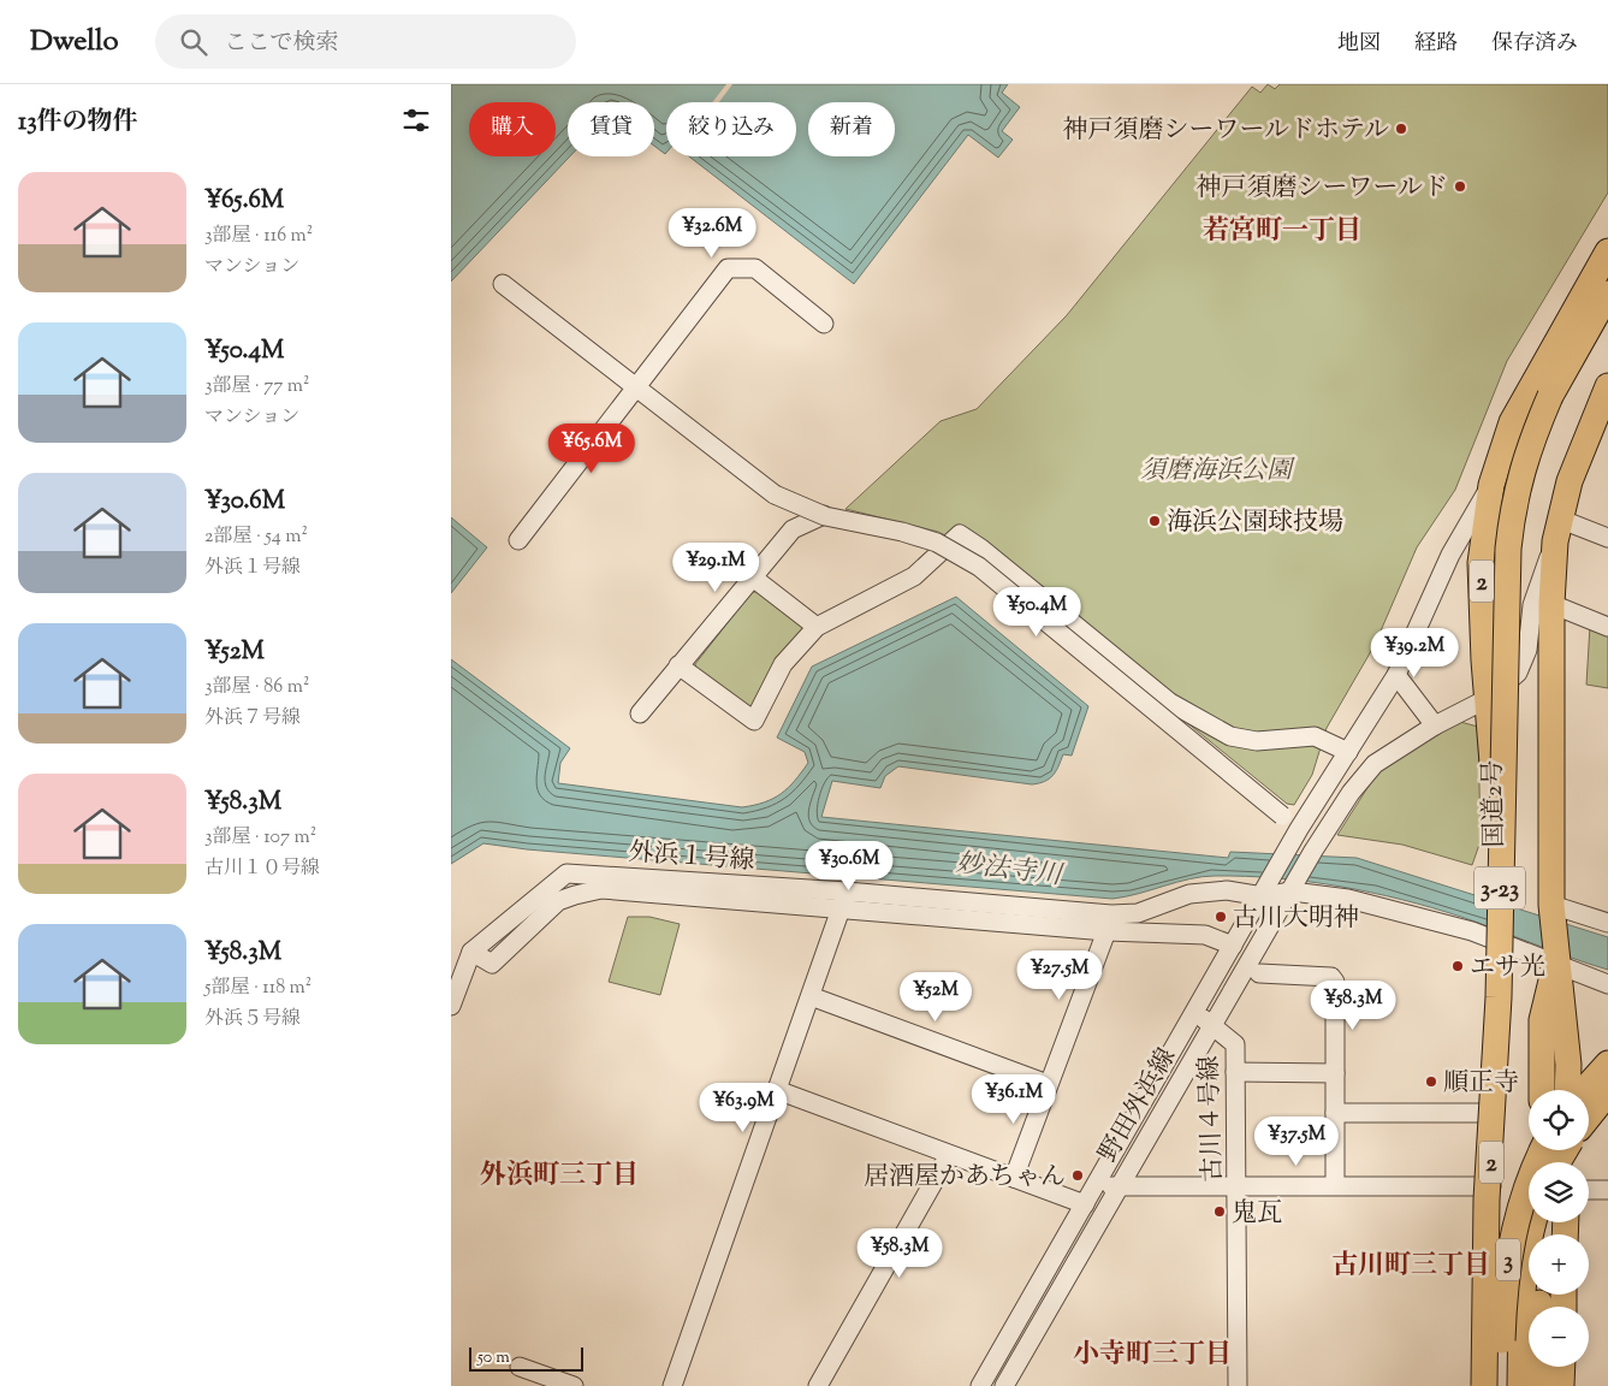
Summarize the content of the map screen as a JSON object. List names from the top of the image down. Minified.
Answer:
{"streets":{"highway":["2","国道2号","3-23","3"],"street":["外浜１号線","野田外浜線","古川４号線"]},"crossings":[["国道2号","外浜１号線"],["外浜１号線","野田外浜線"],["野田外浜線","古川４号線"]],"districts":["若宮町一丁目","外浜町三丁目","古川町三丁目","小寺町三丁目"],"water":["妙法寺川"],"parks":["須磨海浜公園"],"places":["神戸須磨シーワールドホテル","神戸須磨シーワールド","海浜公園球技場","古川大明神","エサ光","順正寺","居酒屋かあちゃん","鬼瓦"],"scale_bar":"50 m","page":{"header":"Dwello","search":"ここで検索","nav":["地図","経路","保存済み"],"heading":"13件の物件","chip":["購入","賃貸","絞り込み","新着"],"list":[{"name":"¥65.6M","note":"3部屋 · 116 m² · マンション"},{"name":"¥50.4M","note":"3部屋 · 77 m² · マンション"},{"name":"¥30.6M","note":"2部屋 · 54 m² · 外浜１号線"},{"name":"¥52M","note":"3部屋 · 86 m² · 外浜７号線"},{"name":"¥58.3M","note":"3部屋 · 107 m² · 古川１０号線"},{"name":"¥58.3M","note":"5部屋 · 118 m² · 外浜５号線"}],"price":["¥32.6M","¥65.6M","¥29.1M","¥50.4M","¥39.2M","¥30.6M","¥27.5M","¥52M","¥58.3M","¥36.1M","¥63.9M","¥37.5M","¥58.3M"],"map_buttons":["+","−"],"scale":"50 m"}}
